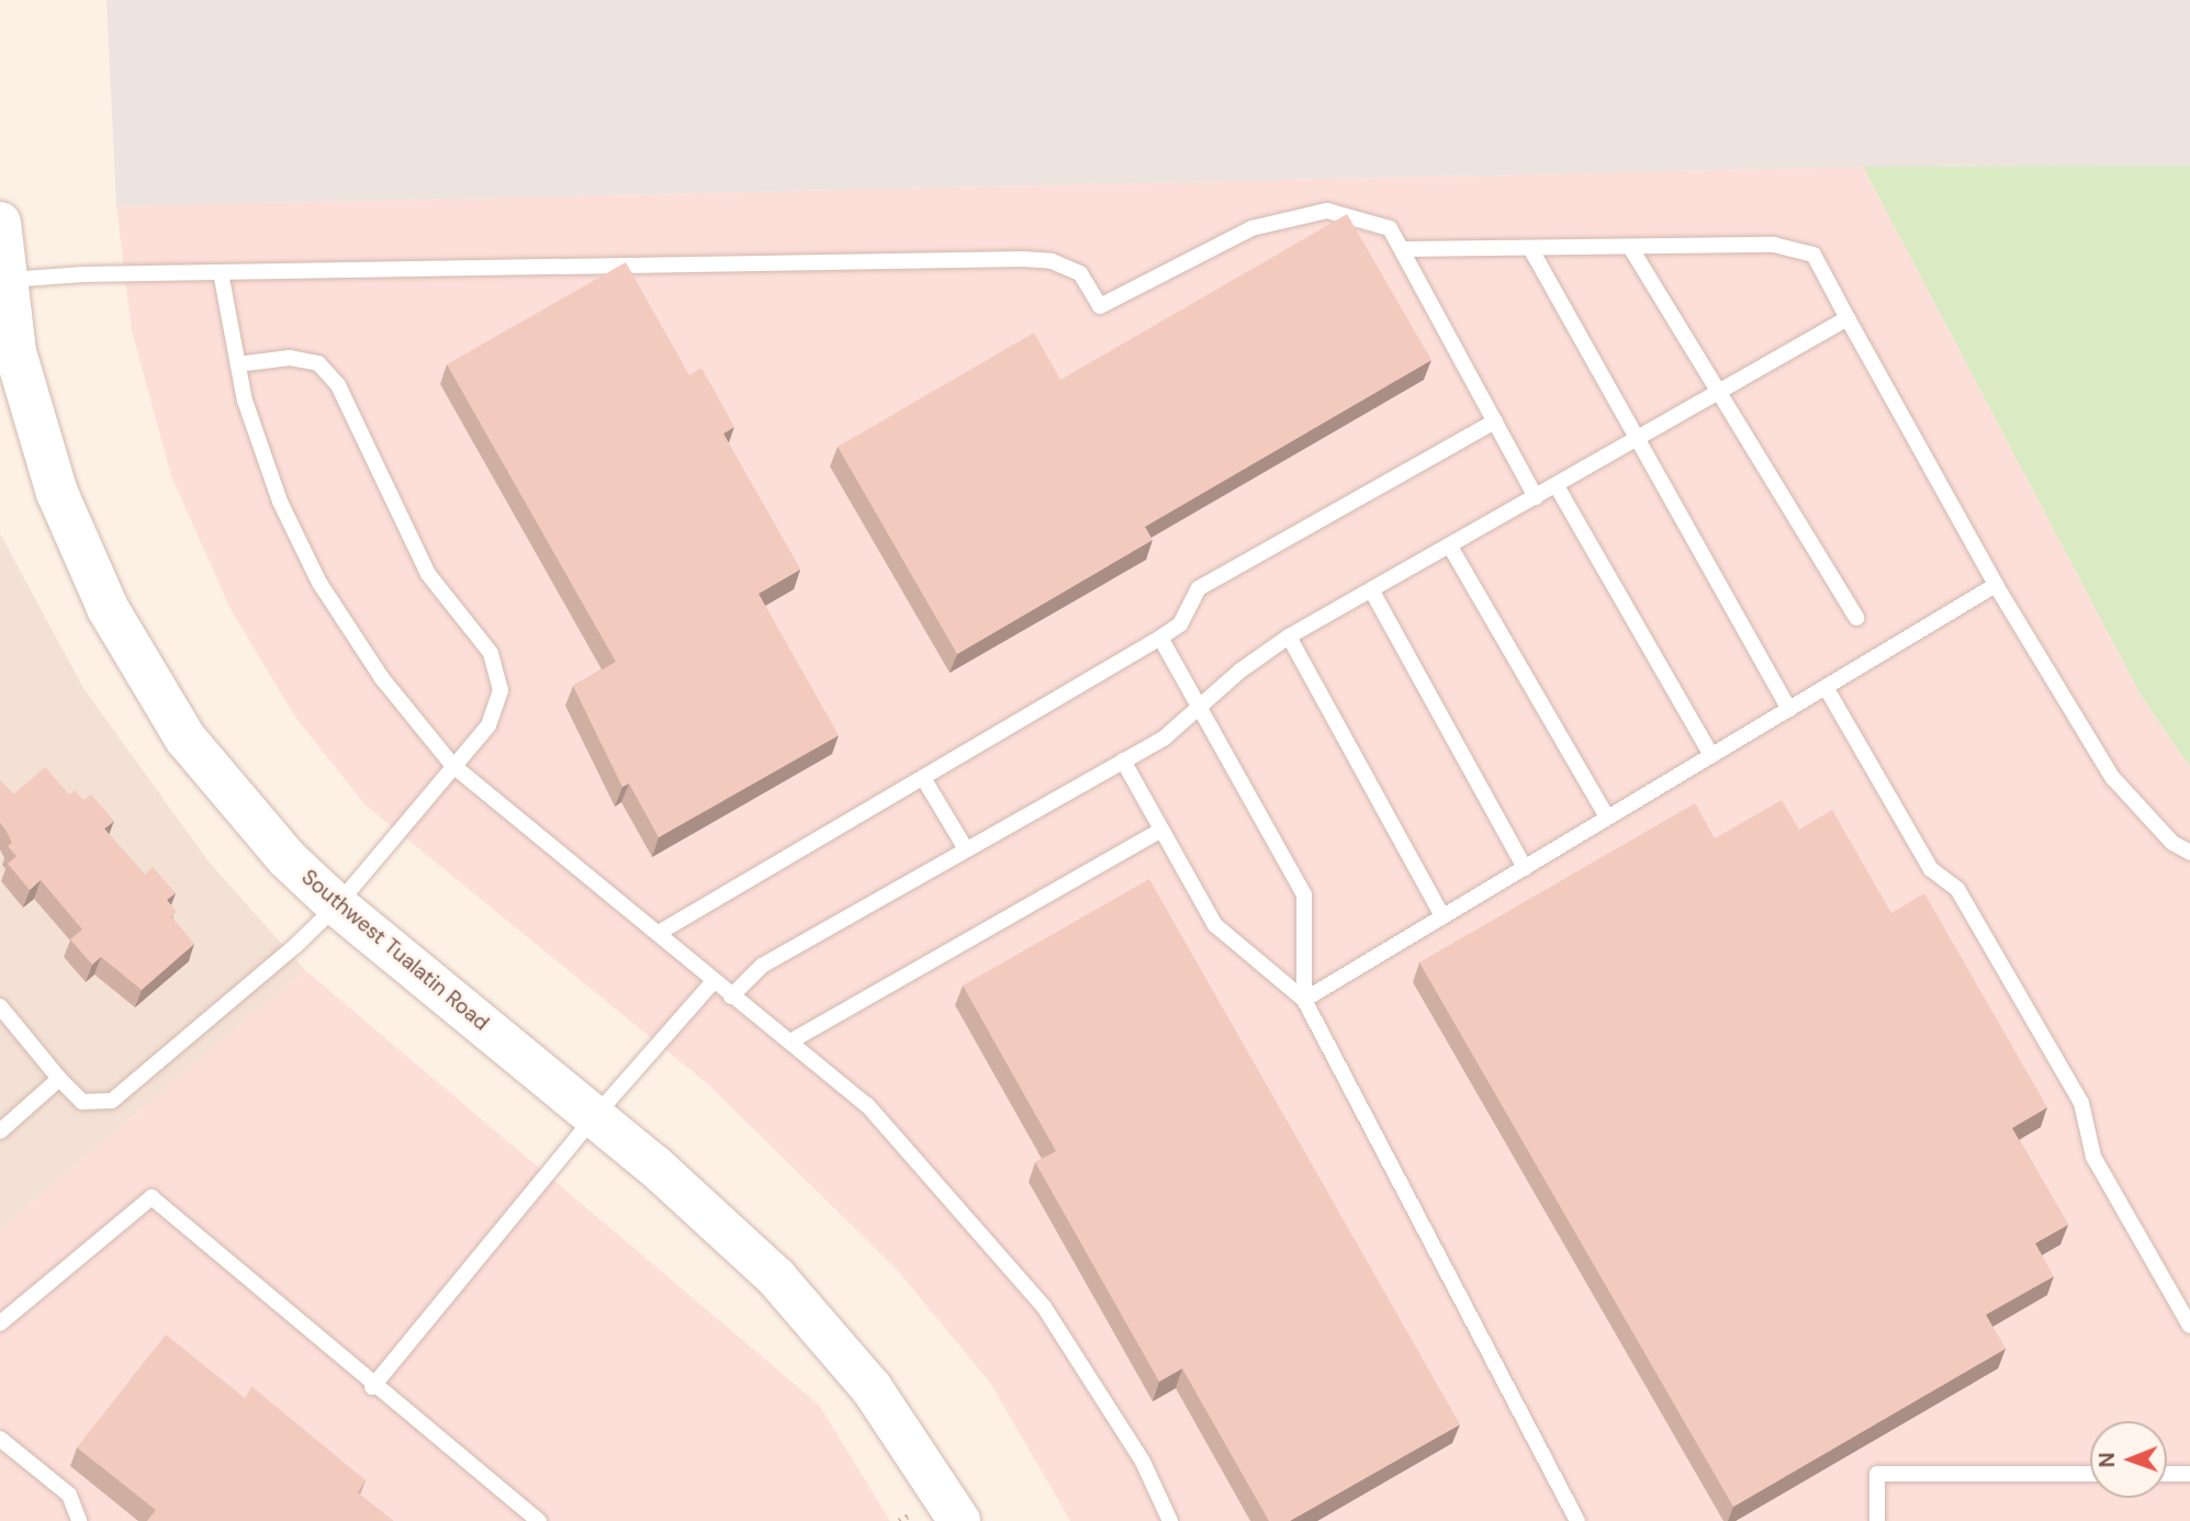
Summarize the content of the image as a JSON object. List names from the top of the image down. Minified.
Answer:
{"streets":{"main road":["Southwest Tualatin Road"]},"north":"left"}
